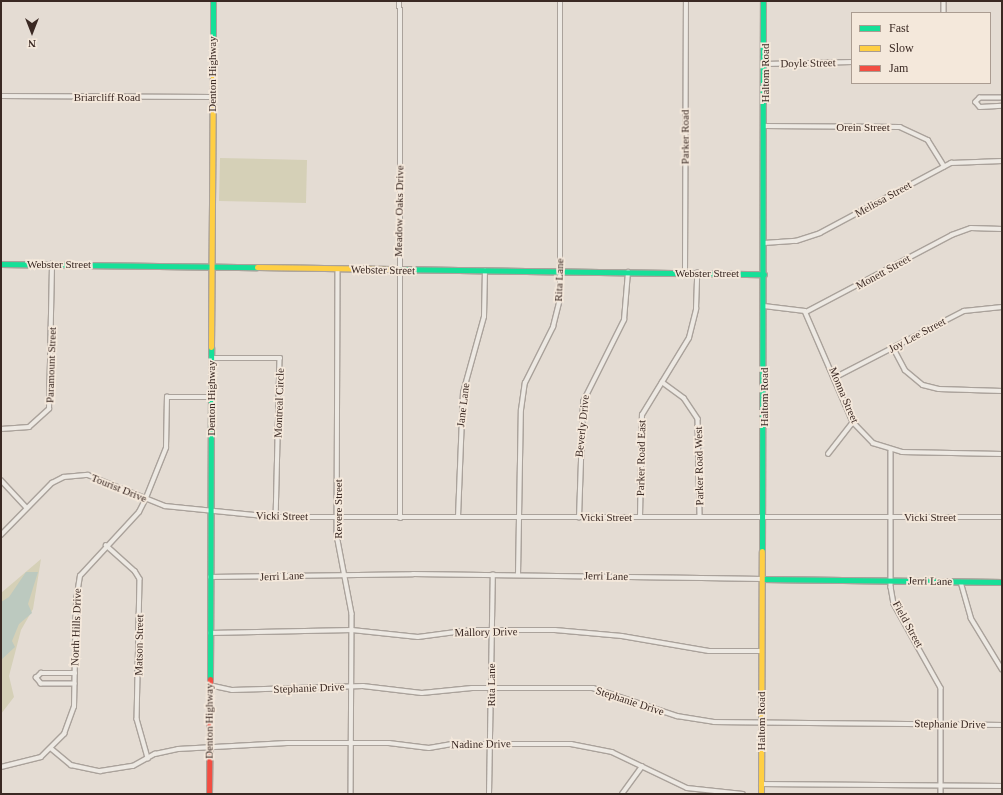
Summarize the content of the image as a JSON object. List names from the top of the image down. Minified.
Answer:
{"streets":{"main road":["Haltom Road","Denton Highway","Webster Street","Jerri Lane"],"street":["Doyle Street","Briarcliff Road","Orein Street","Parker Road","Melissa Street","Meadow Oaks Drive","Monett Street","Rita Lane","Joy Lee Street","Paramount Street","Monna Street","Montreal Circle","Jane Lane","Beverly Drive","Parker Road East","Parker Road West","Tourist Drive","Revere Street","Vicki Street","Field Street","North Hills Drive","Mallory Drive","Matson Street","Stephanie Drive","Nadine Drive"]},"crossings":[["Doyle Street","Haltom Road"],["Haltom Road","Orein Street"],["Haltom Road","Melissa Street"],["Haltom Road","Webster Street"],["Haltom Road","Vicki Street"],["Haltom Road","Jerri Lane"],["Haltom Road","Mallory Drive"],["Haltom Road","Stephanie Drive"],["Denton Highway","Briarcliff Road"],["Denton Highway","Webster Street"],["Denton Highway","Montreal Circle"],["Denton Highway","Tourist Drive"],["Denton Highway","Vicki Street"],["Denton Highway","Jerri Lane"],["Denton Highway","North Hills Drive"],["Denton Highway","Mallory Drive"],["Denton Highway","Stephanie Drive"],["Denton Highway","Nadine Drive"],["Orein Street","Melissa Street"],["Parker Road","Webster Street"],["Meadow Oaks Drive","Webster Street"],["Meadow Oaks Drive","Vicki Street"],["Webster Street","Rita Lane"],["Webster Street","Paramount Street"],["Webster Street","Jane Lane"],["Webster Street","Beverly Drive"],["Webster Street","Revere Street"],["Monett Street","Monna Street"],["Rita Lane","Vicki Street"],["Rita Lane","Jerri Lane"],["Rita Lane","Mallory Drive"],["Rita Lane","Stephanie Drive"],["Rita Lane","Nadine Drive"],["Joy Lee Street","Monna Street"],["Monna Street","Field Street"],["Montreal Circle","Vicki Street"],["Jane Lane","Vicki Street"],["Beverly Drive","Vicki Street"],["Parker Road East","Parker Road West"],["Parker Road East","Vicki Street"],["Parker Road West","Vicki Street"],["Tourist Drive","Vicki Street"],["Tourist Drive","North Hills Drive"],["Revere Street","Vicki Street"],["Revere Street","Jerri Lane"],["Revere Street","Mallory Drive"],["Revere Street","Stephanie Drive"],["Revere Street","Nadine Drive"],["Vicki Street","Field Street"],["Jerri Lane","Field Street"],["Field Street","Stephanie Drive"],["North Hills Drive","Matson Street"],["North Hills Drive","Nadine Drive"],["Matson Street","Nadine Drive"]],"legend":["Fast","Slow","Jam"],"north":"bottom"}
